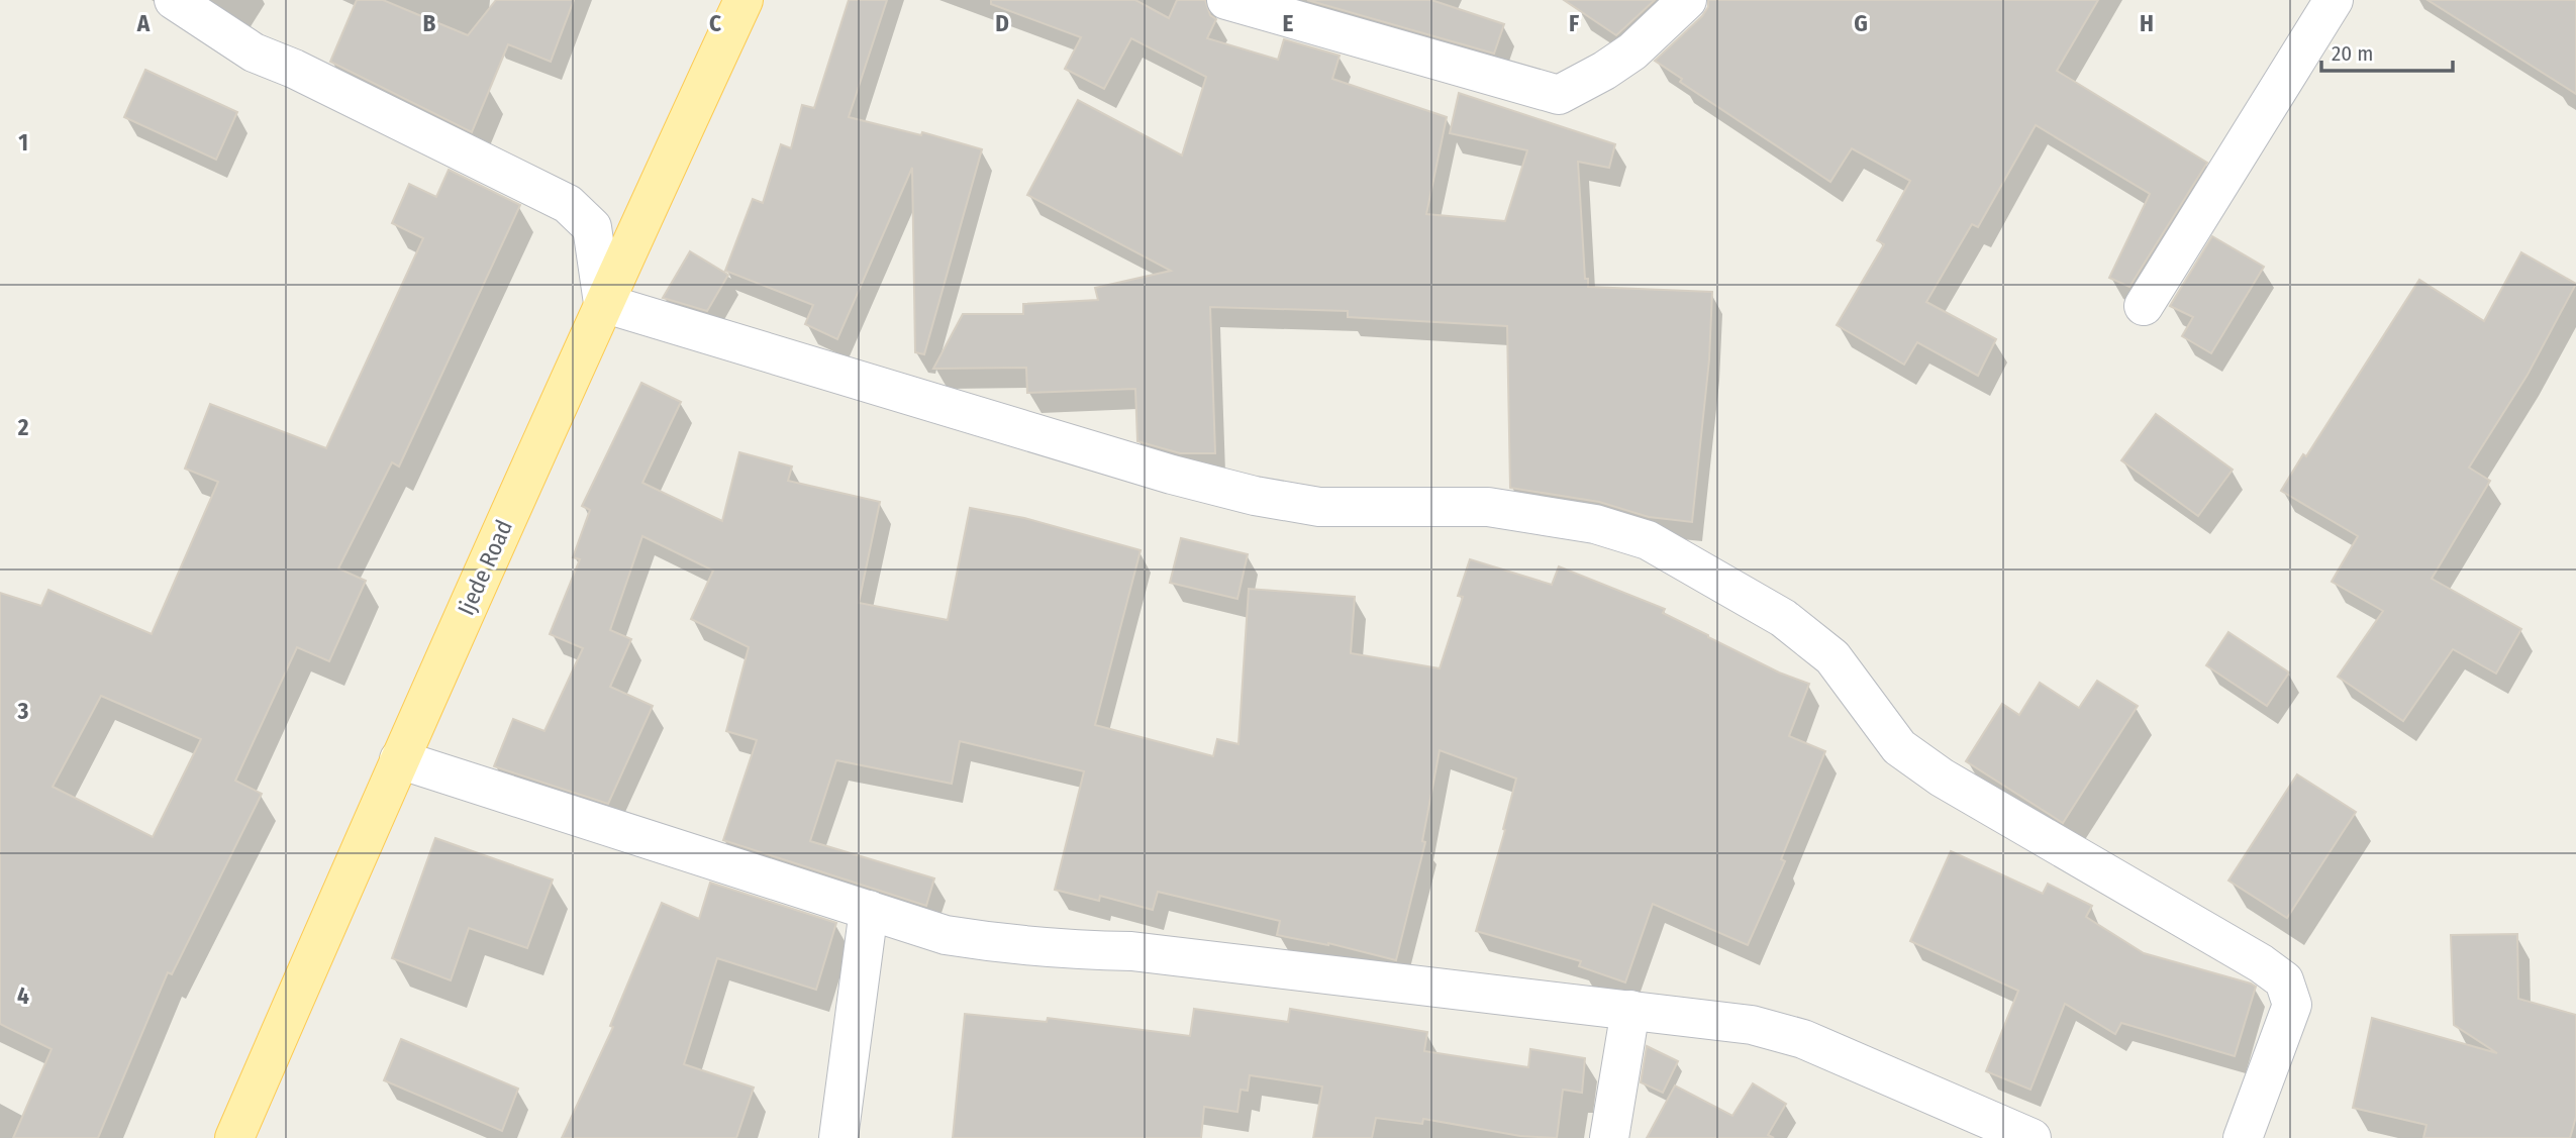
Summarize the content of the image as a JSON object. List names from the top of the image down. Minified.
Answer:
{"streets":{"main road":["Ijede Road"]},"scale_bar":"20 m","grid":{"columns":["A","B","C","D","E","F","G","H"],"rows":["1","2","3","4"]}}
